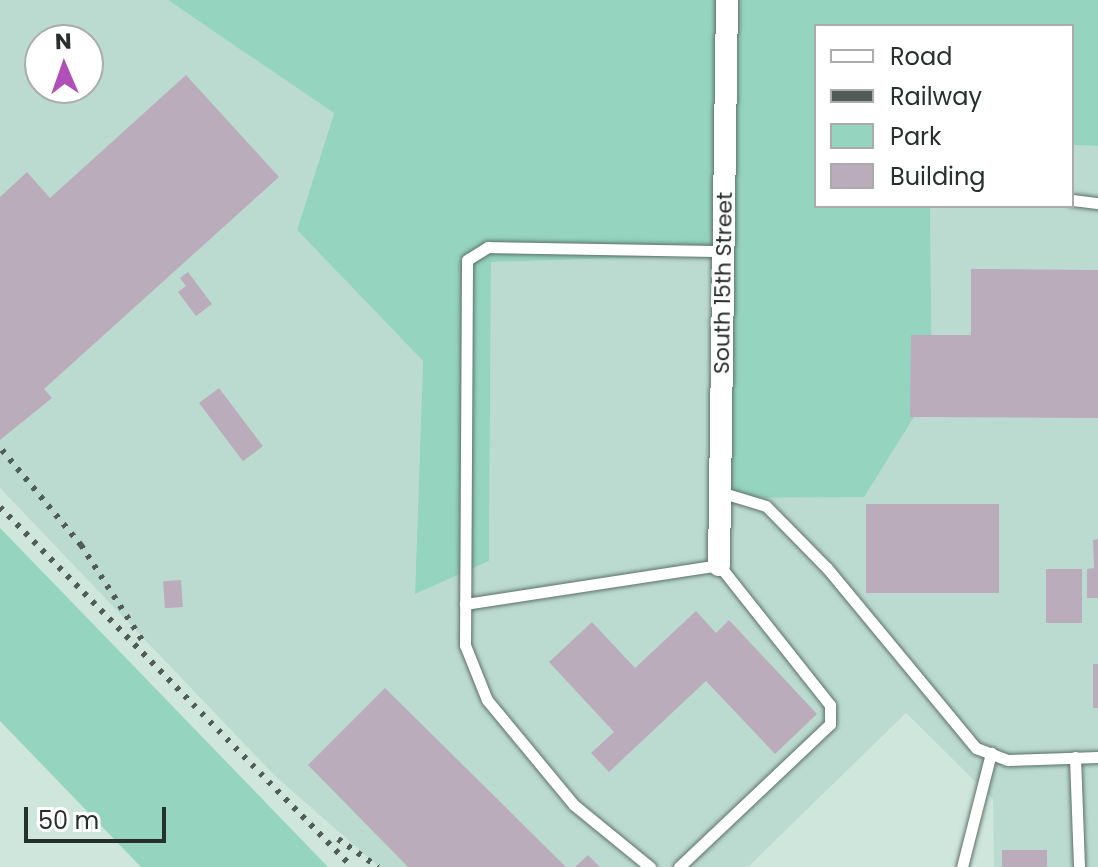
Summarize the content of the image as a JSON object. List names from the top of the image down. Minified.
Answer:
{"streets":{"street":["South 15th Street"]},"legend":["Road","Railway","Park","Building"],"scale_bar":"50 m","north":"top"}
